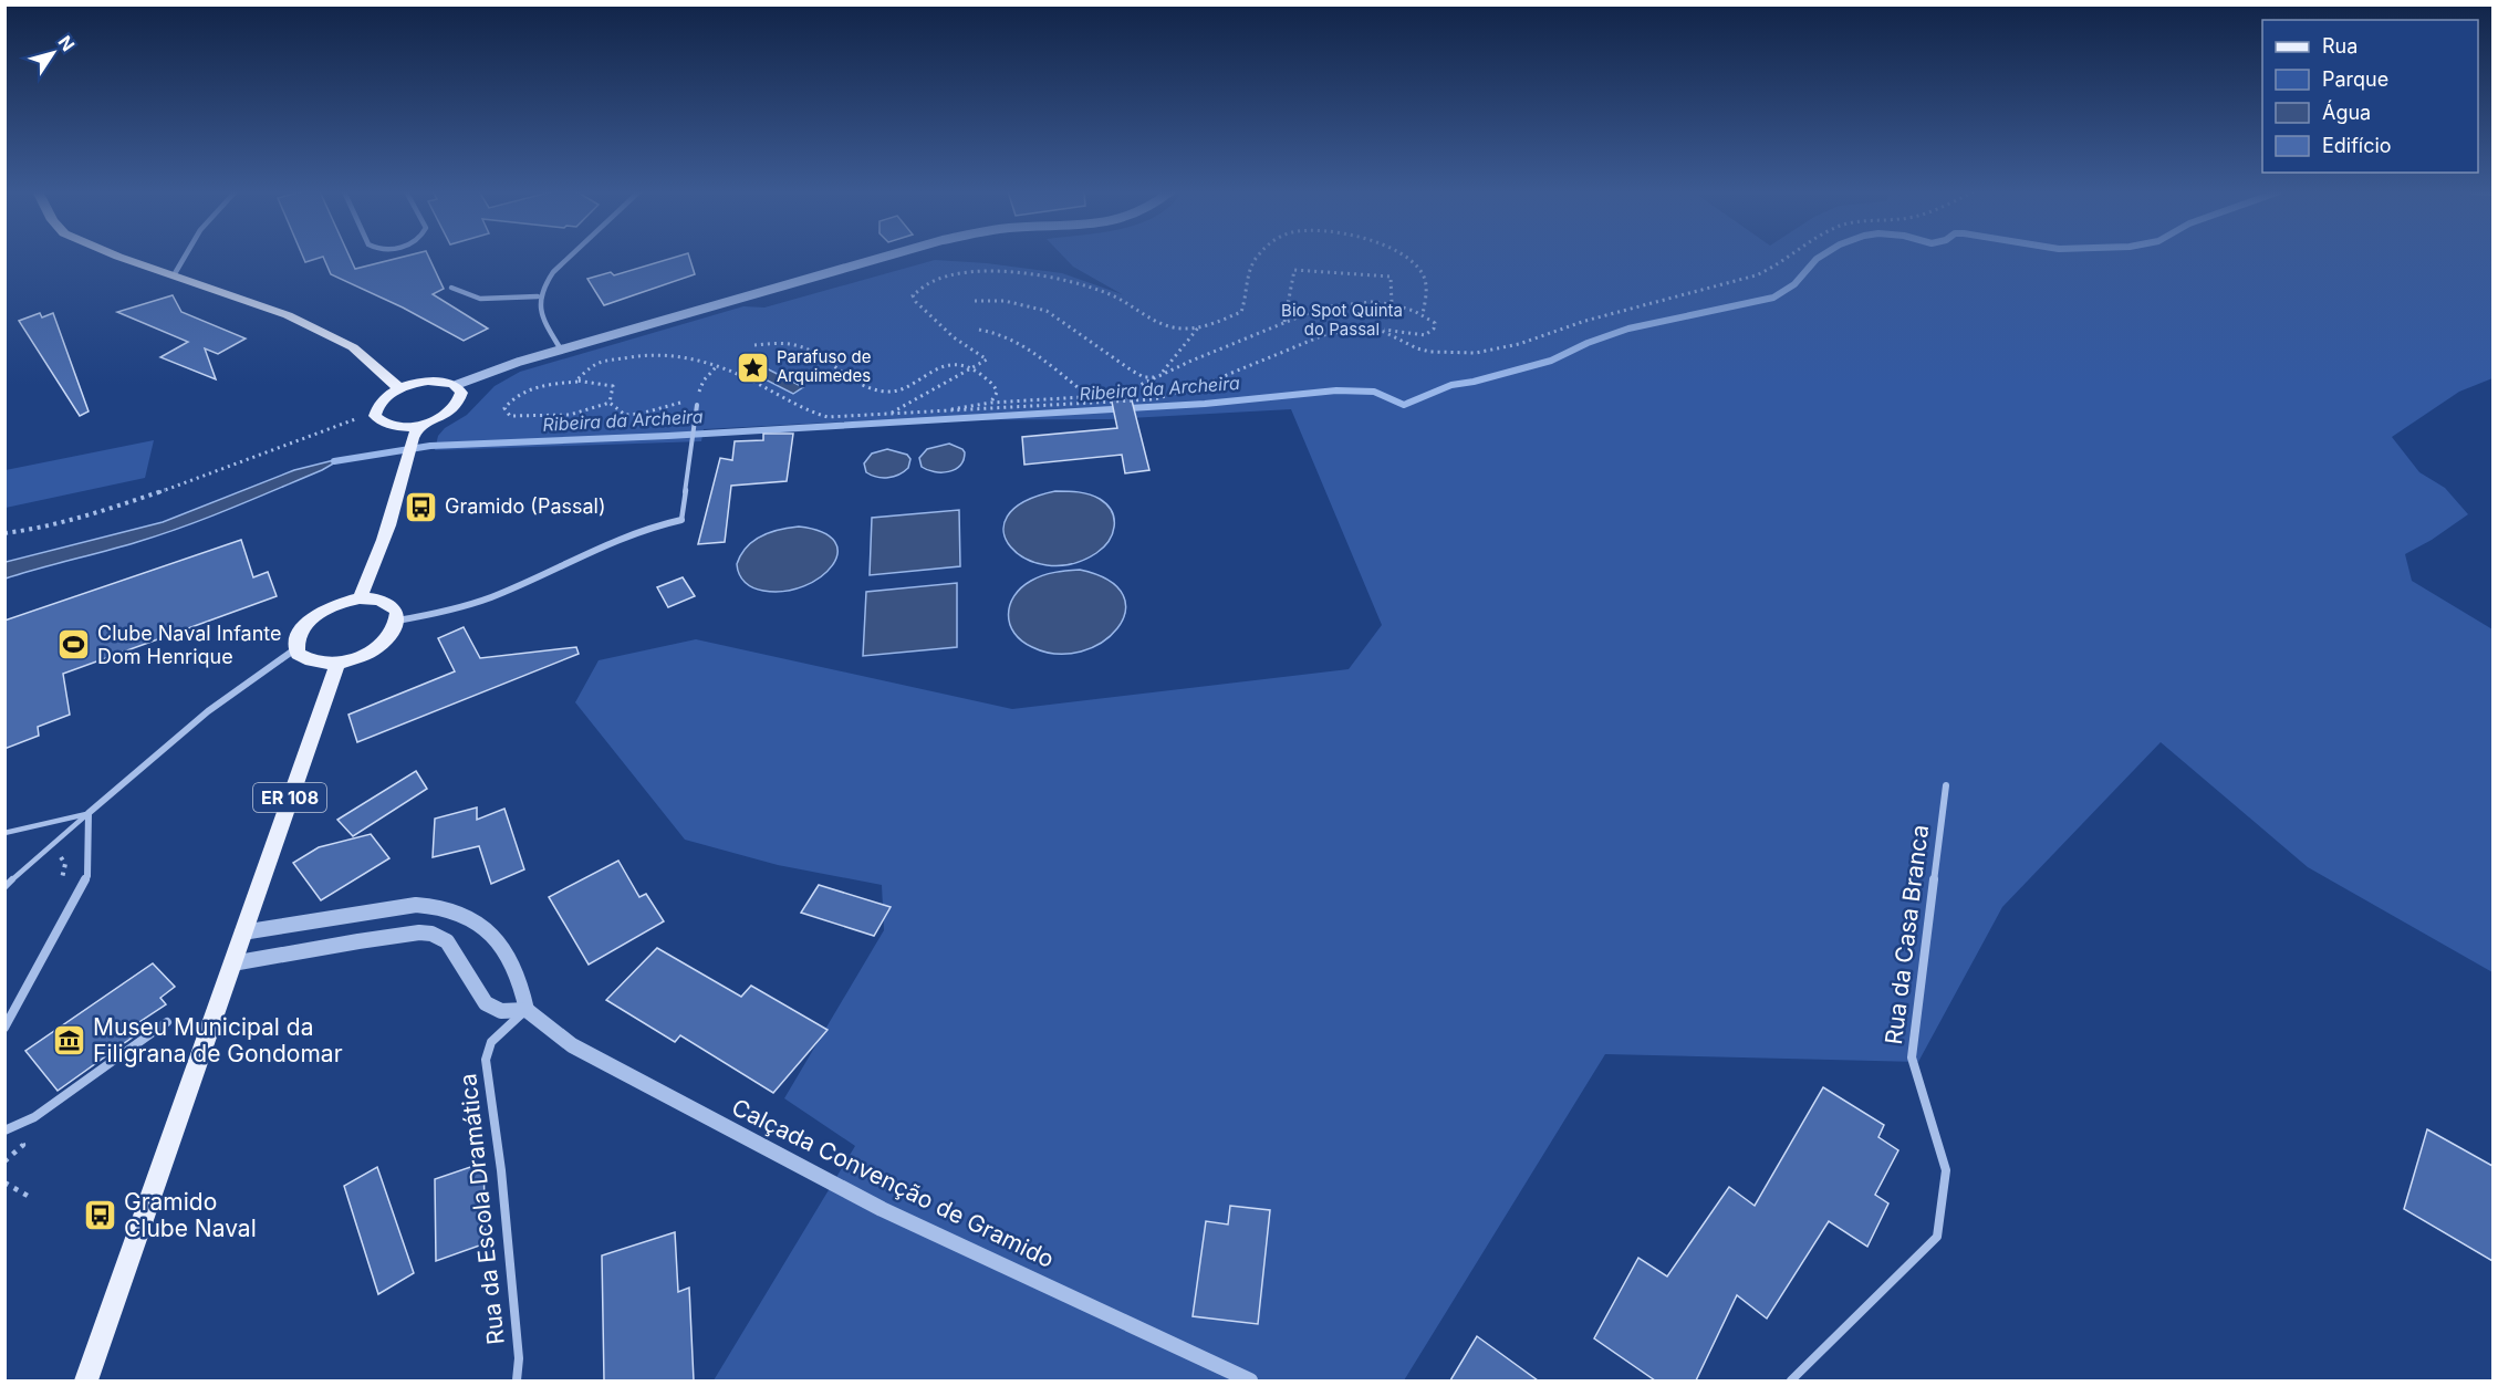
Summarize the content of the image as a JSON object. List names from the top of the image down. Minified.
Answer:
{"streets":{"main road":["ER 108"],"street":["Rua da Casa Branca","Calçada Convenção de Gramido","Rua da Escola Dramática"]},"crossings":[["Calçada Convenção de Gramido","Rua da Escola Dramática"]],"water":["Ribeira da Archeira"],"parks":["Bio Spot Quinta do Passal"],"places":{"place":["Parafuso de Arquimedes"],"bus stop":["Gramido (Passal)","Gramido Clube Naval"],"sports":["Clube Naval Infante Dom Henrique"],"museum":["Museu Municipal da Filigrana de Gondomar"]},"legend":["Rua","Parque","Água","Edifício"],"north":"top right"}
